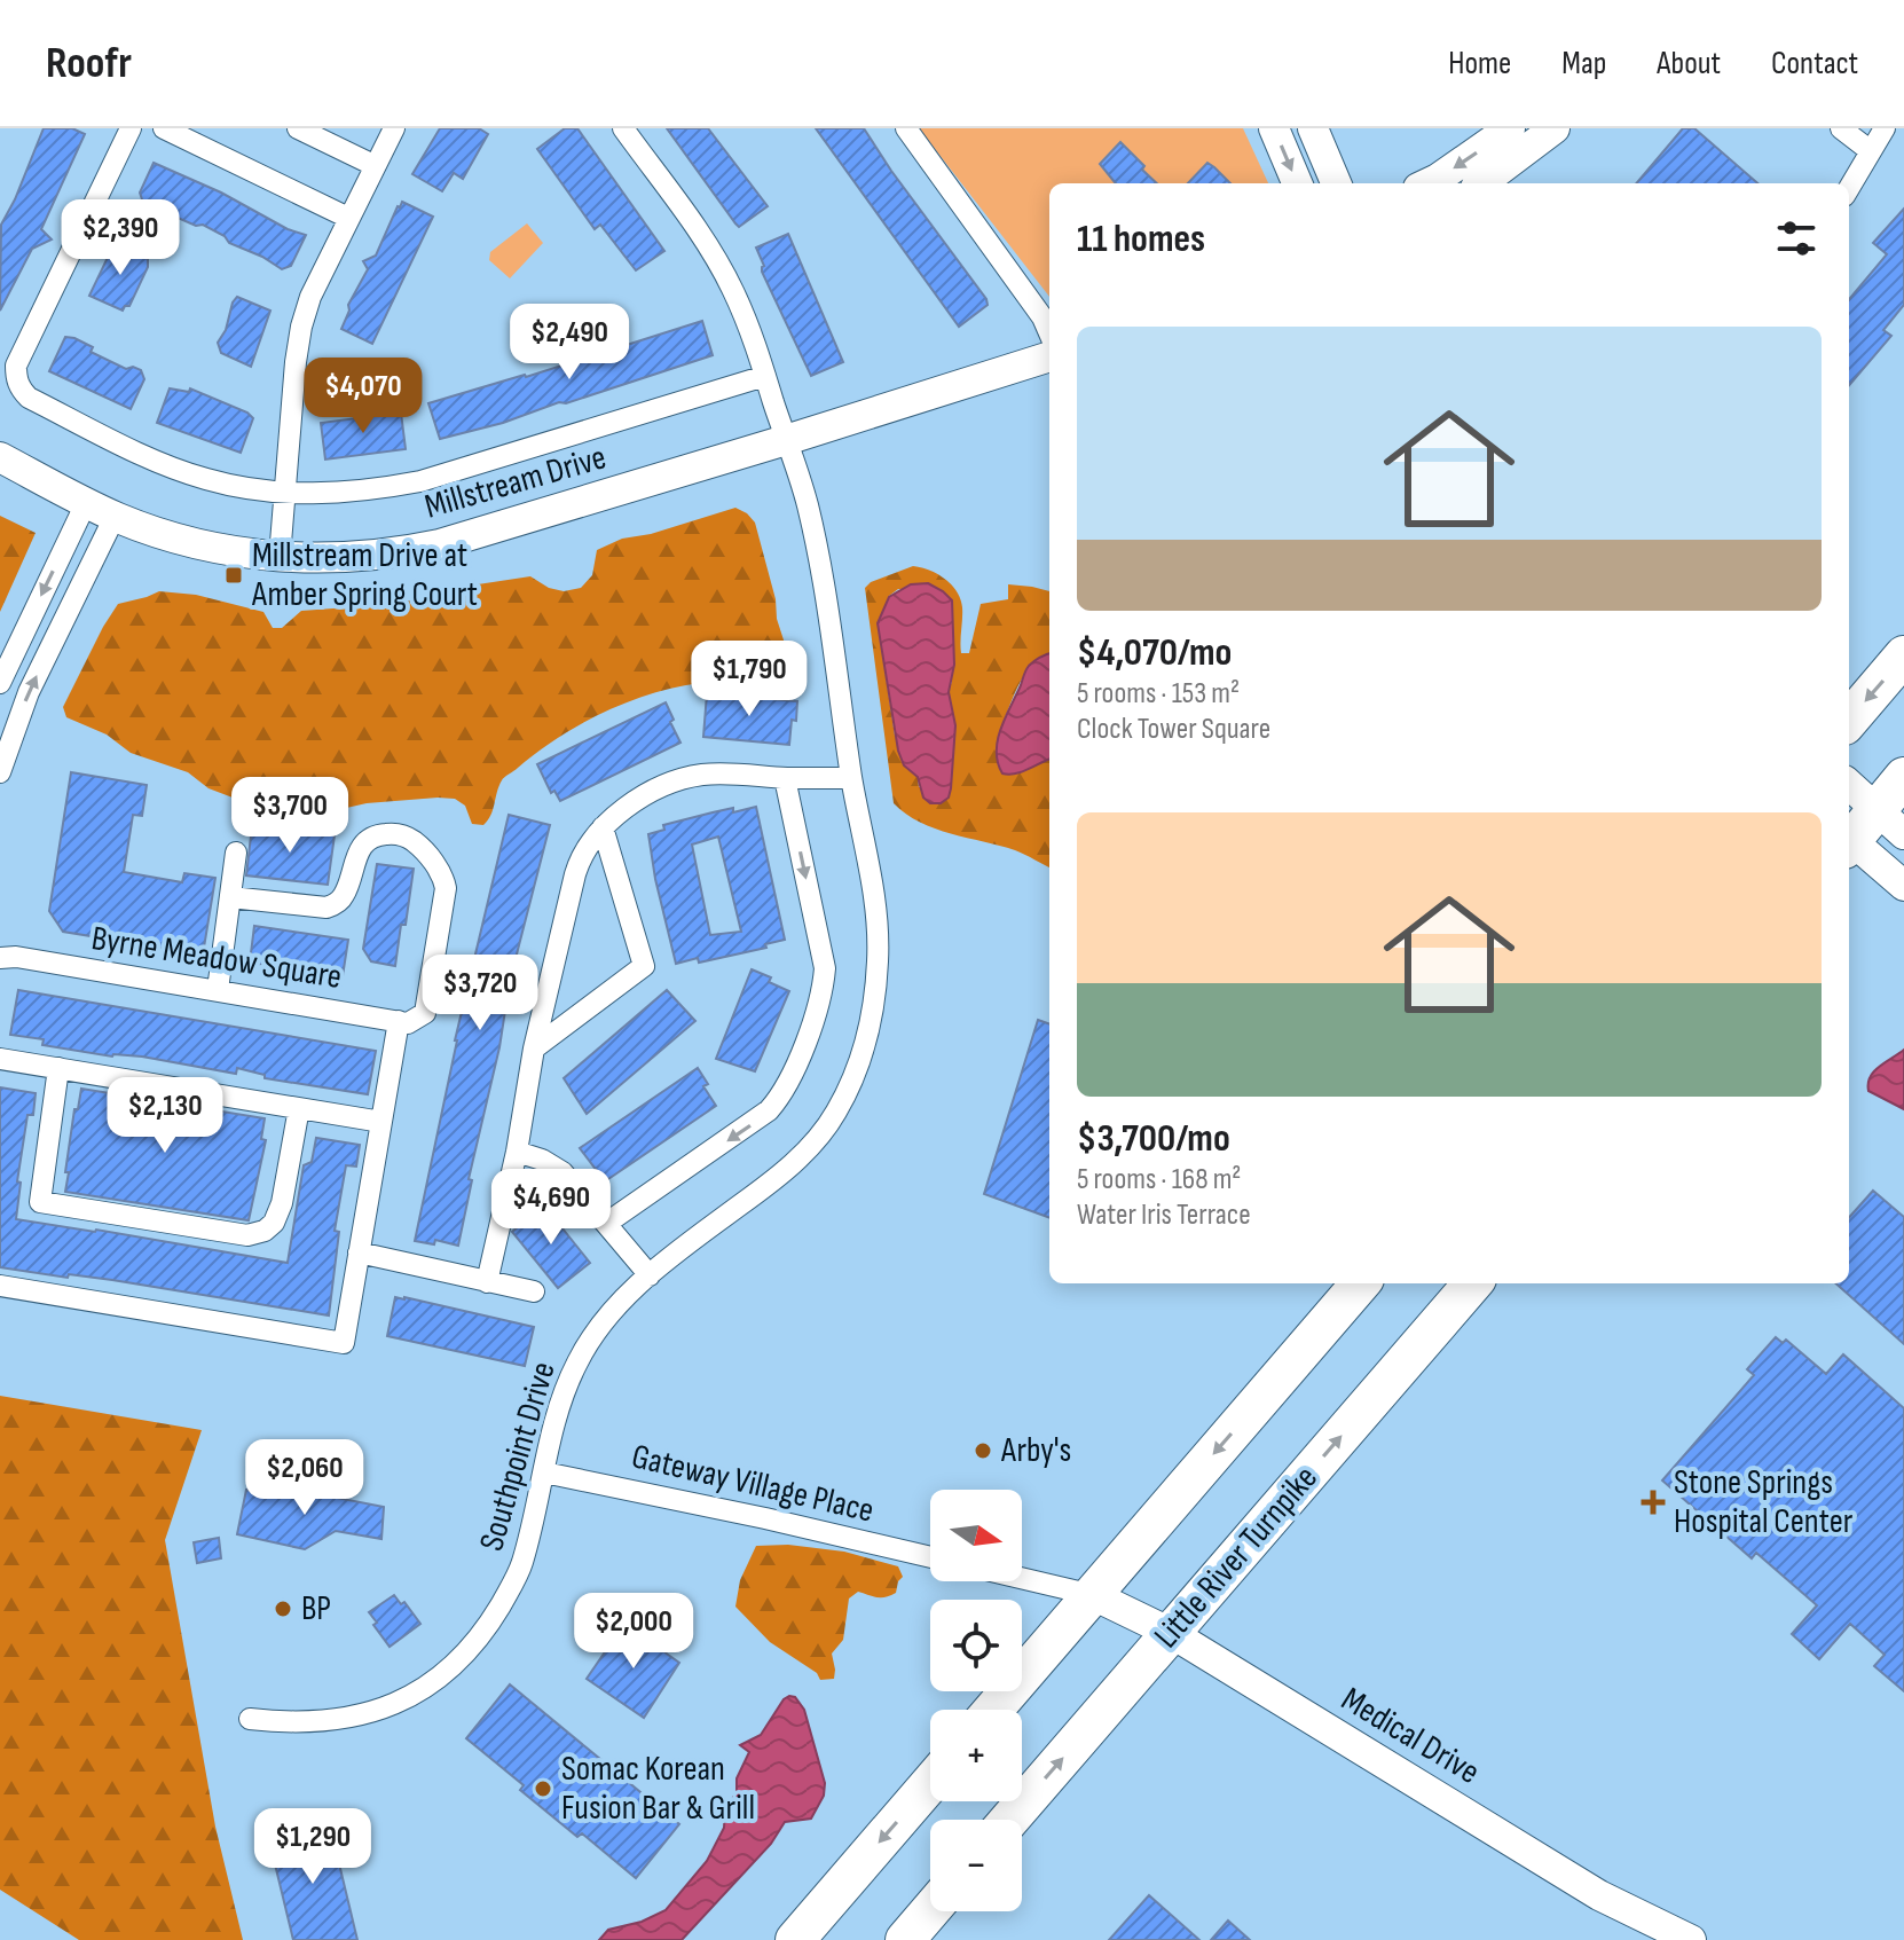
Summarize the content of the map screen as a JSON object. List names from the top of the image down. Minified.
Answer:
{"streets":{"highway":["Little River Turnpike"],"street":["Millstream Drive","Byrne Meadow Square","Southpoint Drive","Gateway Village Place","Medical Drive"]},"crossings":[["Millstream Drive","Southpoint Drive"],["Southpoint Drive","Gateway Village Place"],["Little River Turnpike","Medical Drive"]],"places":{"transit":["Millstream Drive at Amber Spring Court"],"other":["Arby's","BP","Somac Korean Fusion Bar & Grill"],"health":["Stone Springs Hospital Center"]},"north":"right","page":{"header":"Roofr","nav":["Home","Map","About","Contact"],"heading":"11 homes","price":["$2,390","$2,490","$4,070","$1,790","$3,700","$3,720","$2,130","$4,690","$2,060","$2,000","$1,290"],"list":[{"name":"$4,070/mo","note":"5 rooms · 153 m² · Clock Tower Square"},{"name":"$3,700/mo","note":"5 rooms · 168 m² · Water Iris Terrace"}],"map_buttons":["+","−"]}}
